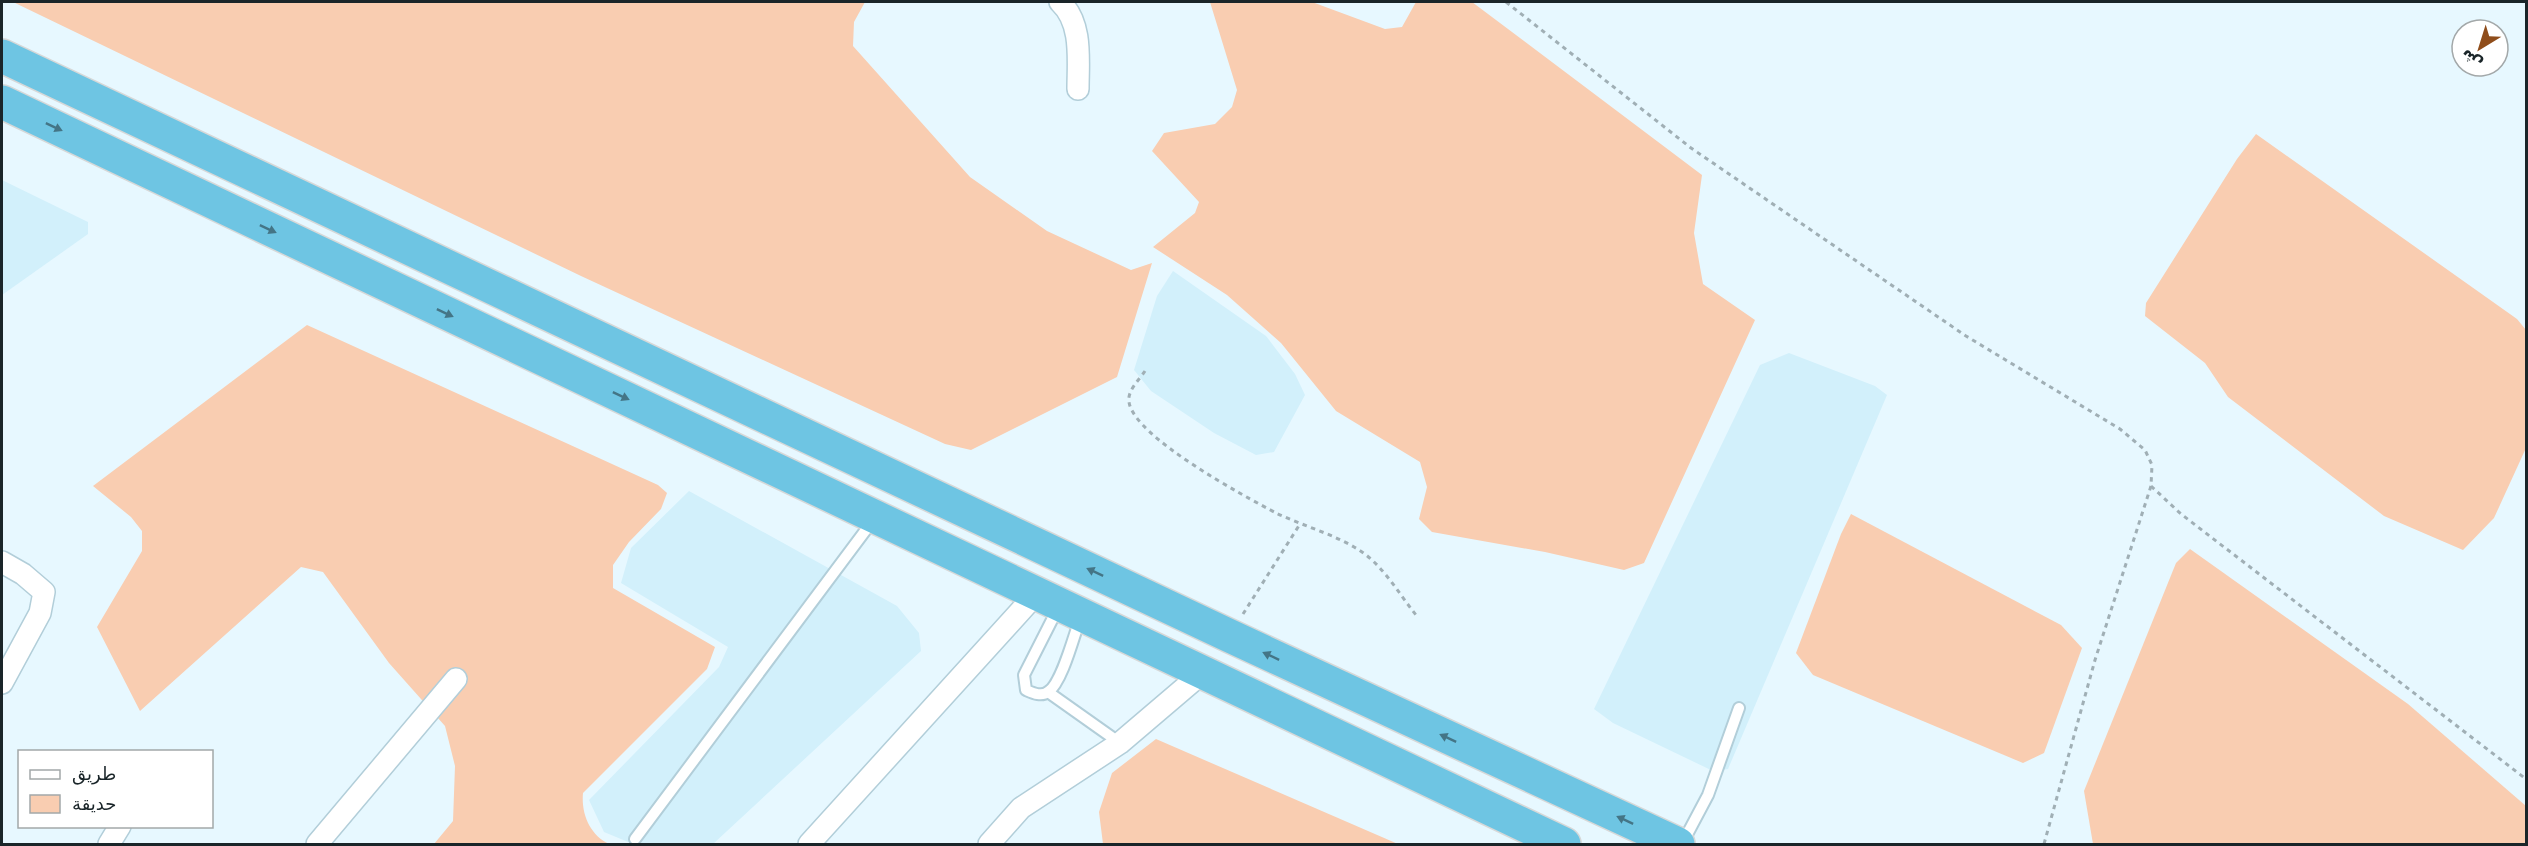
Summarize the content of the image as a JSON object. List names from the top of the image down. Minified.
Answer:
{"legend":["طريق","حديقة"],"north":"bottom left"}
